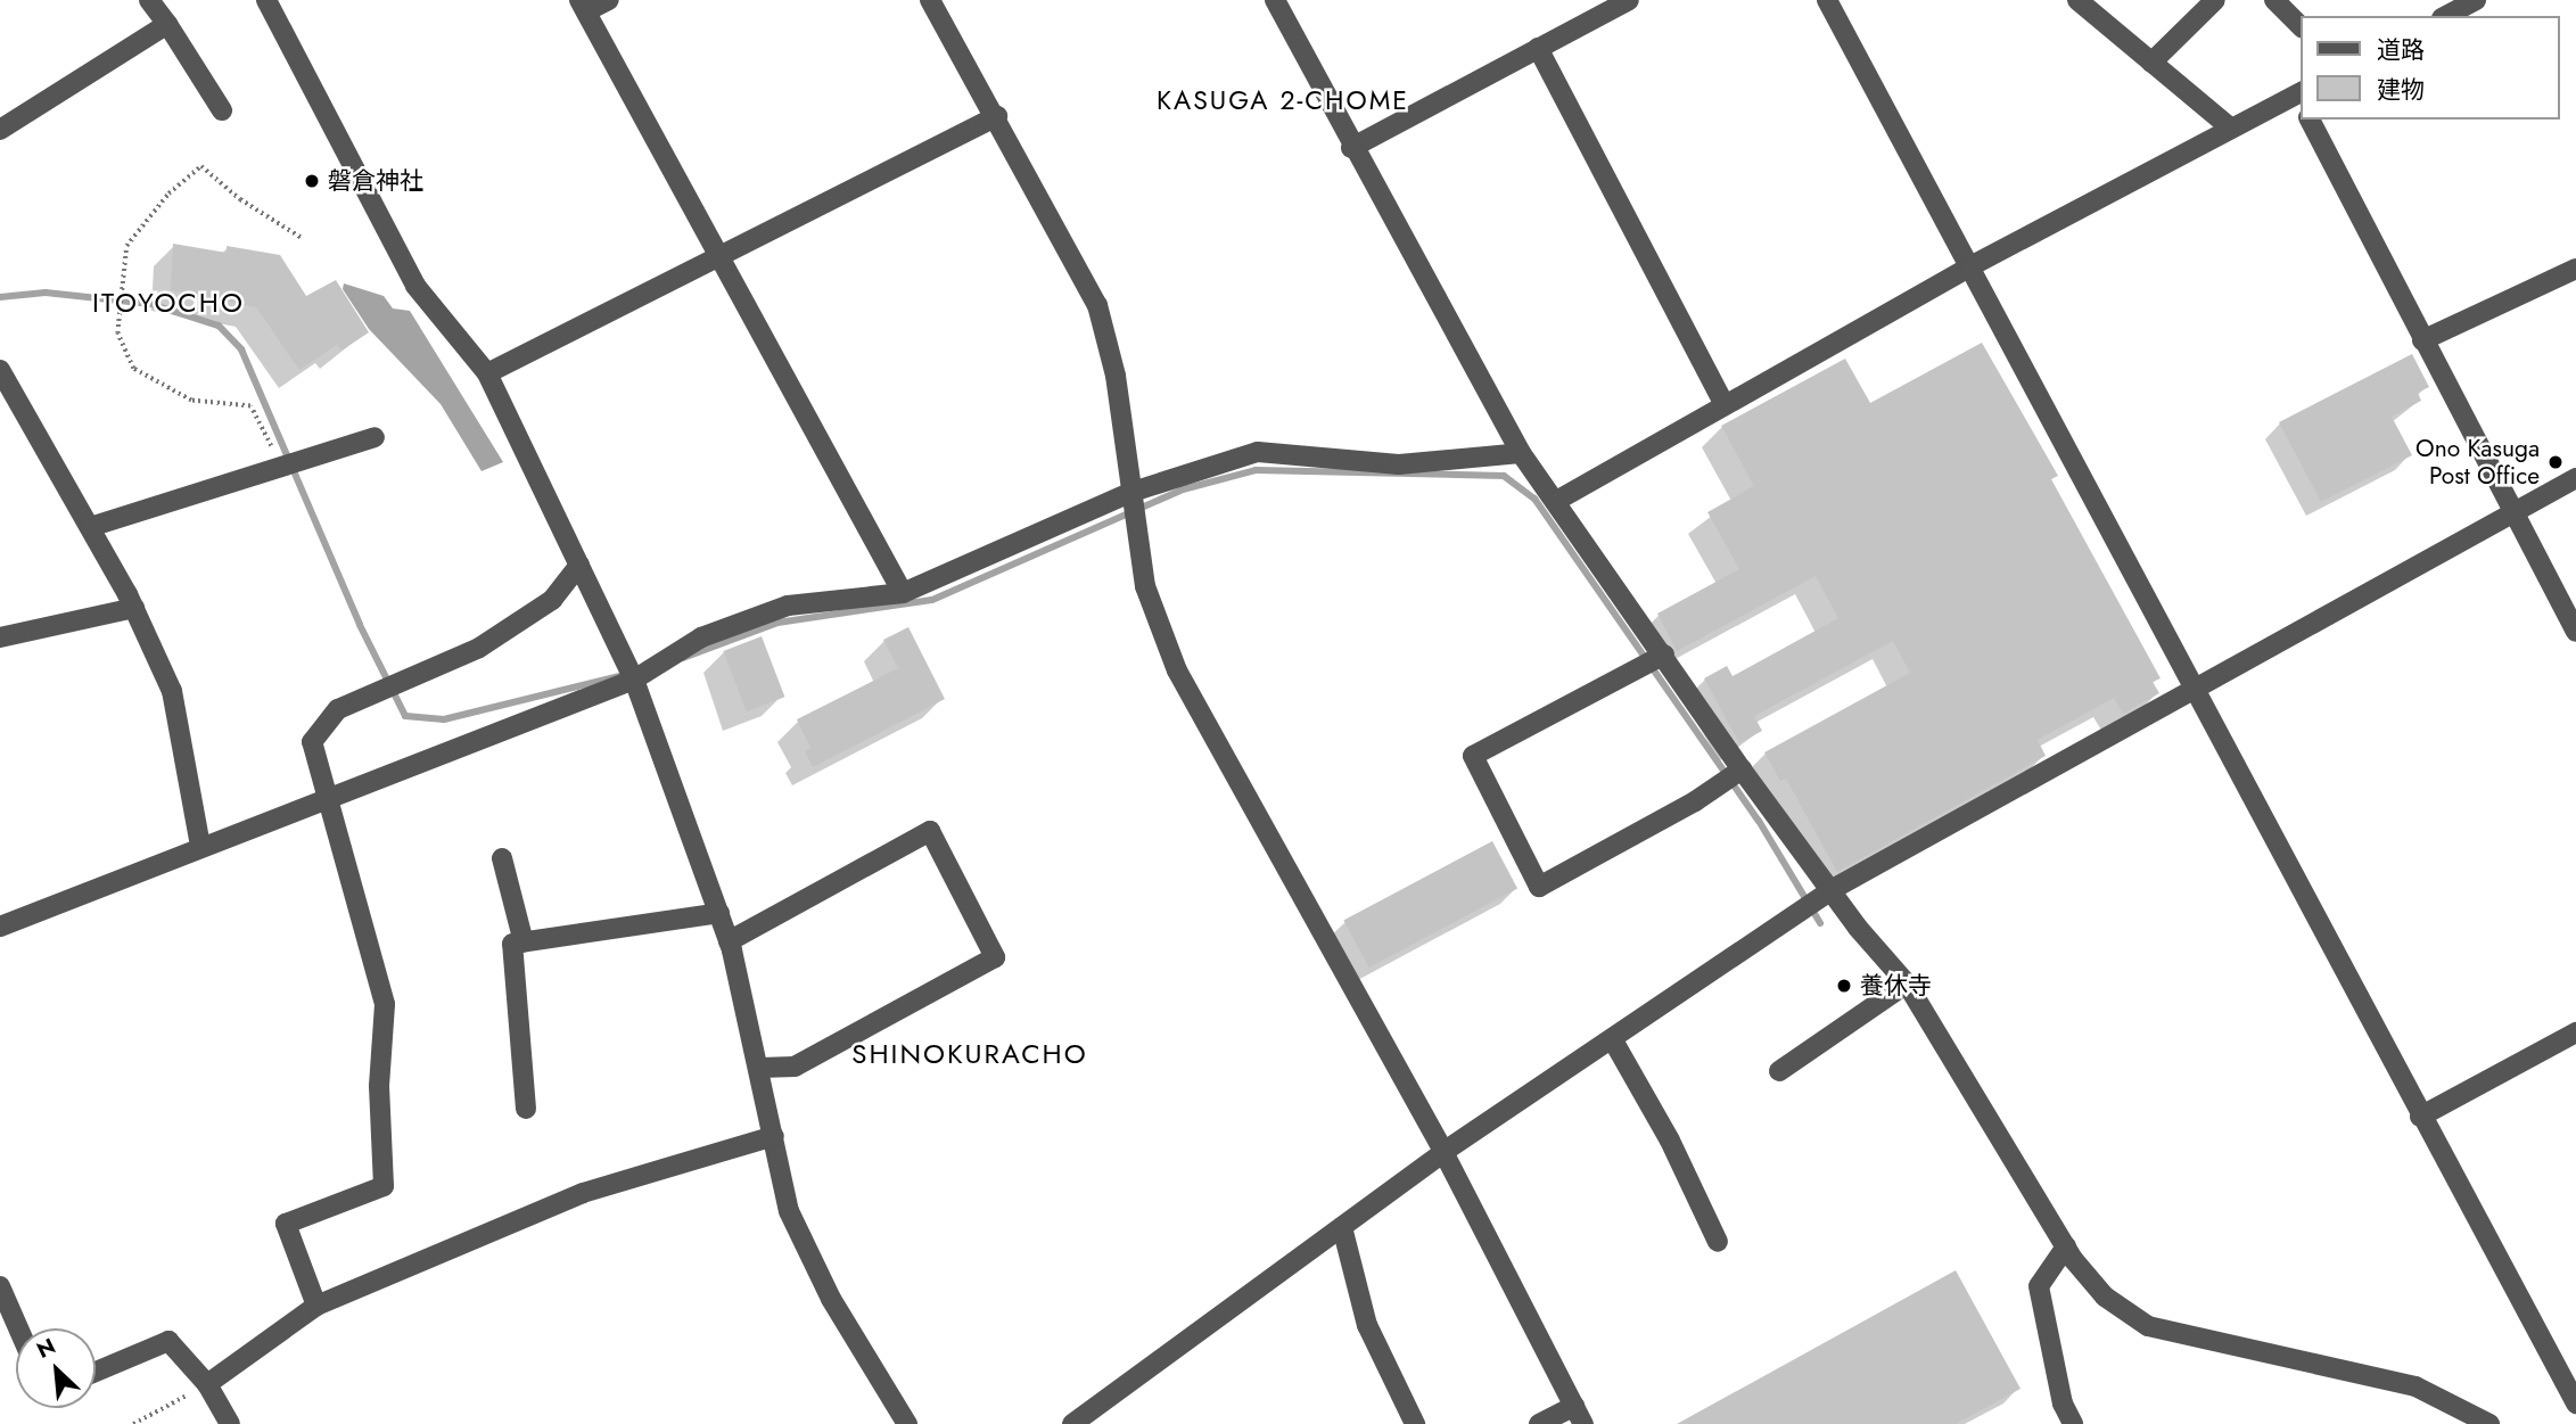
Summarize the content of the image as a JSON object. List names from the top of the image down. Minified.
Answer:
{"districts":["KASUGA 2-CHOME","ITOYOCHO","SHINOKURACHO"],"places":["磐倉神社","Ono Kasuga Post Office","養休寺"],"legend":["道路","建物"],"north":"top left"}
